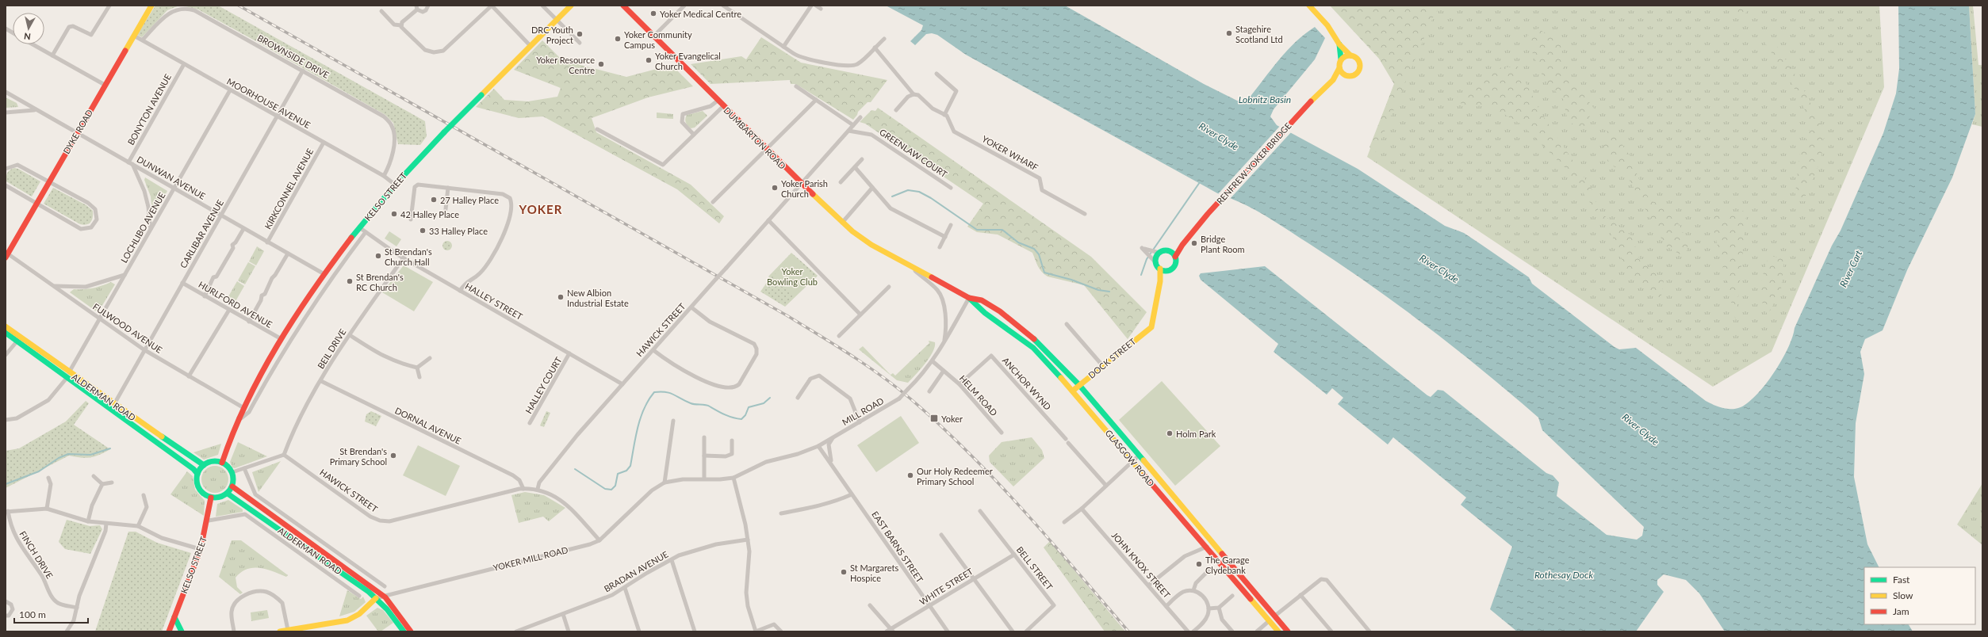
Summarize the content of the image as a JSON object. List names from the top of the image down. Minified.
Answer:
{"streets":{"street":["BROWNSIDE DRIVE","MOORHOUSE AVENUE","BONYTON AVENUE","DYKE ROAD","DUMBARTON ROAD","GREENLAW COURT","YOKER WHARF","RENFREW-YOKER BRIDGE","DUNWAN AVENUE","KIRKCONNEL AVENUE","KELSO STREET","LOCHLIBO AVENUE","CARLIBAR AVENUE","HALLEY STREET","HURLFORD AVENUE","FULWOOD AVENUE","HAWICK STREET","BEIL DRIVE","DOCK STREET","ANCHOR WYND","HALLEY COURT","HELM ROAD","ALDERMAN ROAD","MILL ROAD","DORNAL AVENUE","GLASGOW ROAD","EAST BARNS STREET","FINCH DRIVE","YOKER MILL ROAD","JOHN KNOX STREET","BELL STREET","BRADAN AVENUE","WHITE STREET"]},"crossings":[["BROWNSIDE DRIVE","MOORHOUSE AVENUE"],["BROWNSIDE DRIVE","CARLIBAR AVENUE"],["MOORHOUSE AVENUE","BONYTON AVENUE"],["MOORHOUSE AVENUE","DYKE ROAD"],["MOORHOUSE AVENUE","KIRKCONNEL AVENUE"],["MOORHOUSE AVENUE","KELSO STREET"],["MOORHOUSE AVENUE","LOCHLIBO AVENUE"],["MOORHOUSE AVENUE","CARLIBAR AVENUE"],["BONYTON AVENUE","DUNWAN AVENUE"],["DYKE ROAD","DUNWAN AVENUE"],["DYKE ROAD","FULWOOD AVENUE"],["DUMBARTON ROAD","HAWICK STREET"],["DUMBARTON ROAD","MILL ROAD"],["DUMBARTON ROAD","GLASGOW ROAD"],["GREENLAW COURT","HAWICK STREET"],["DUNWAN AVENUE","KIRKCONNEL AVENUE"],["DUNWAN AVENUE","KELSO STREET"],["DUNWAN AVENUE","LOCHLIBO AVENUE"],["DUNWAN AVENUE","CARLIBAR AVENUE"],["KELSO STREET","HALLEY STREET"],["KELSO STREET","HURLFORD AVENUE"],["KELSO STREET","FULWOOD AVENUE"],["KELSO STREET","ALDERMAN ROAD"],["LOCHLIBO AVENUE","FULWOOD AVENUE"],["LOCHLIBO AVENUE","ALDERMAN ROAD"],["CARLIBAR AVENUE","HURLFORD AVENUE"],["CARLIBAR AVENUE","FULWOOD AVENUE"],["CARLIBAR AVENUE","ALDERMAN ROAD"],["HALLEY STREET","HAWICK STREET"],["HALLEY STREET","BEIL DRIVE"],["HALLEY STREET","HALLEY COURT"],["HAWICK STREET","BEIL DRIVE"],["HAWICK STREET","DORNAL AVENUE"],["BEIL DRIVE","DORNAL AVENUE"],["DOCK STREET","GLASGOW ROAD"],["ANCHOR WYND","HELM ROAD"],["HELM ROAD","MILL ROAD"],["ALDERMAN ROAD","YOKER MILL ROAD"],["MILL ROAD","GLASGOW ROAD"],["MILL ROAD","EAST BARNS STREET"],["MILL ROAD","YOKER MILL ROAD"],["EAST BARNS STREET","WHITE STREET"],["BELL STREET","WHITE STREET"]],"districts":["YOKER"],"water":["Lobnitz Basin","River Clyde","River Cart","Rothesay Dock"],"parks":["Yoker Bowling Club"],"places":{"other":["Yoker Medical Centre","Stagehire Scotland Ltd","DRC Youth Project","Yoker Community Campus","Yoker Evangelical Church","Yoker Resource Centre","Yoker Parish Church","27 Halley Place","42 Halley Place","33 Halley Place","Bridge Plant Room","St Brendan's Church Hall","St Brendan's RC Church","New Albion Industrial Estate","Holm Park","St Brendan's Primary School","Our Holy Redeemer Primary School","The Garage Clydebank","St Margarets Hospice"],"transit":["Yoker"]},"legend":["Fast","Slow","Jam"],"scale_bar":"100 m","north":"bottom"}
